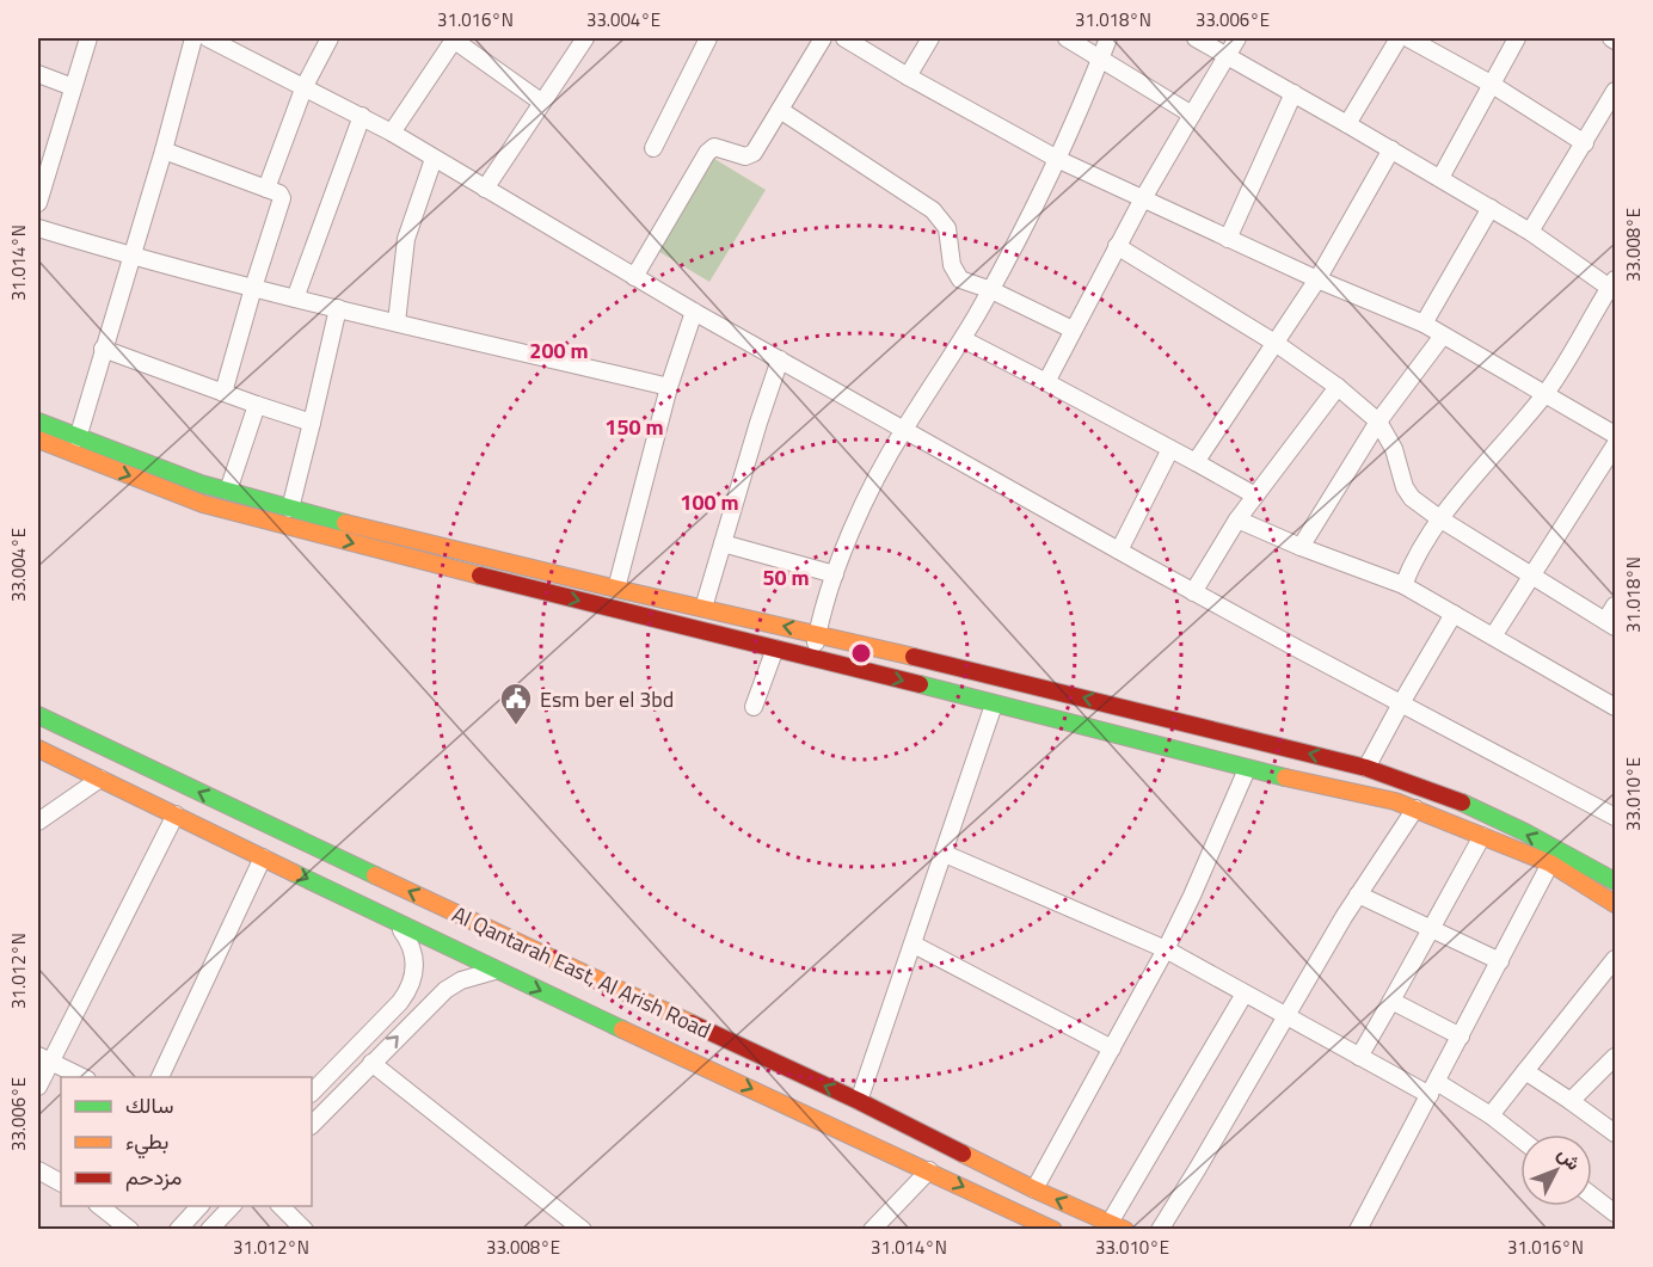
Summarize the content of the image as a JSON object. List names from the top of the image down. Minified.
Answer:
{"streets":{"main road":["Al Qantarah East, Al Arish Road"]},"places":{"public building":["Esm ber el 3bd"]},"legend":["سالك","بطيء","مزدحم"],"north":"top right","coordinates":["31.016°N","33.004°E","31.018°N","33.006°E","33.008°E","31.014°N","33.010°E","31.012°N"],"rings":["200 m","150 m","100 m","50 m"]}
